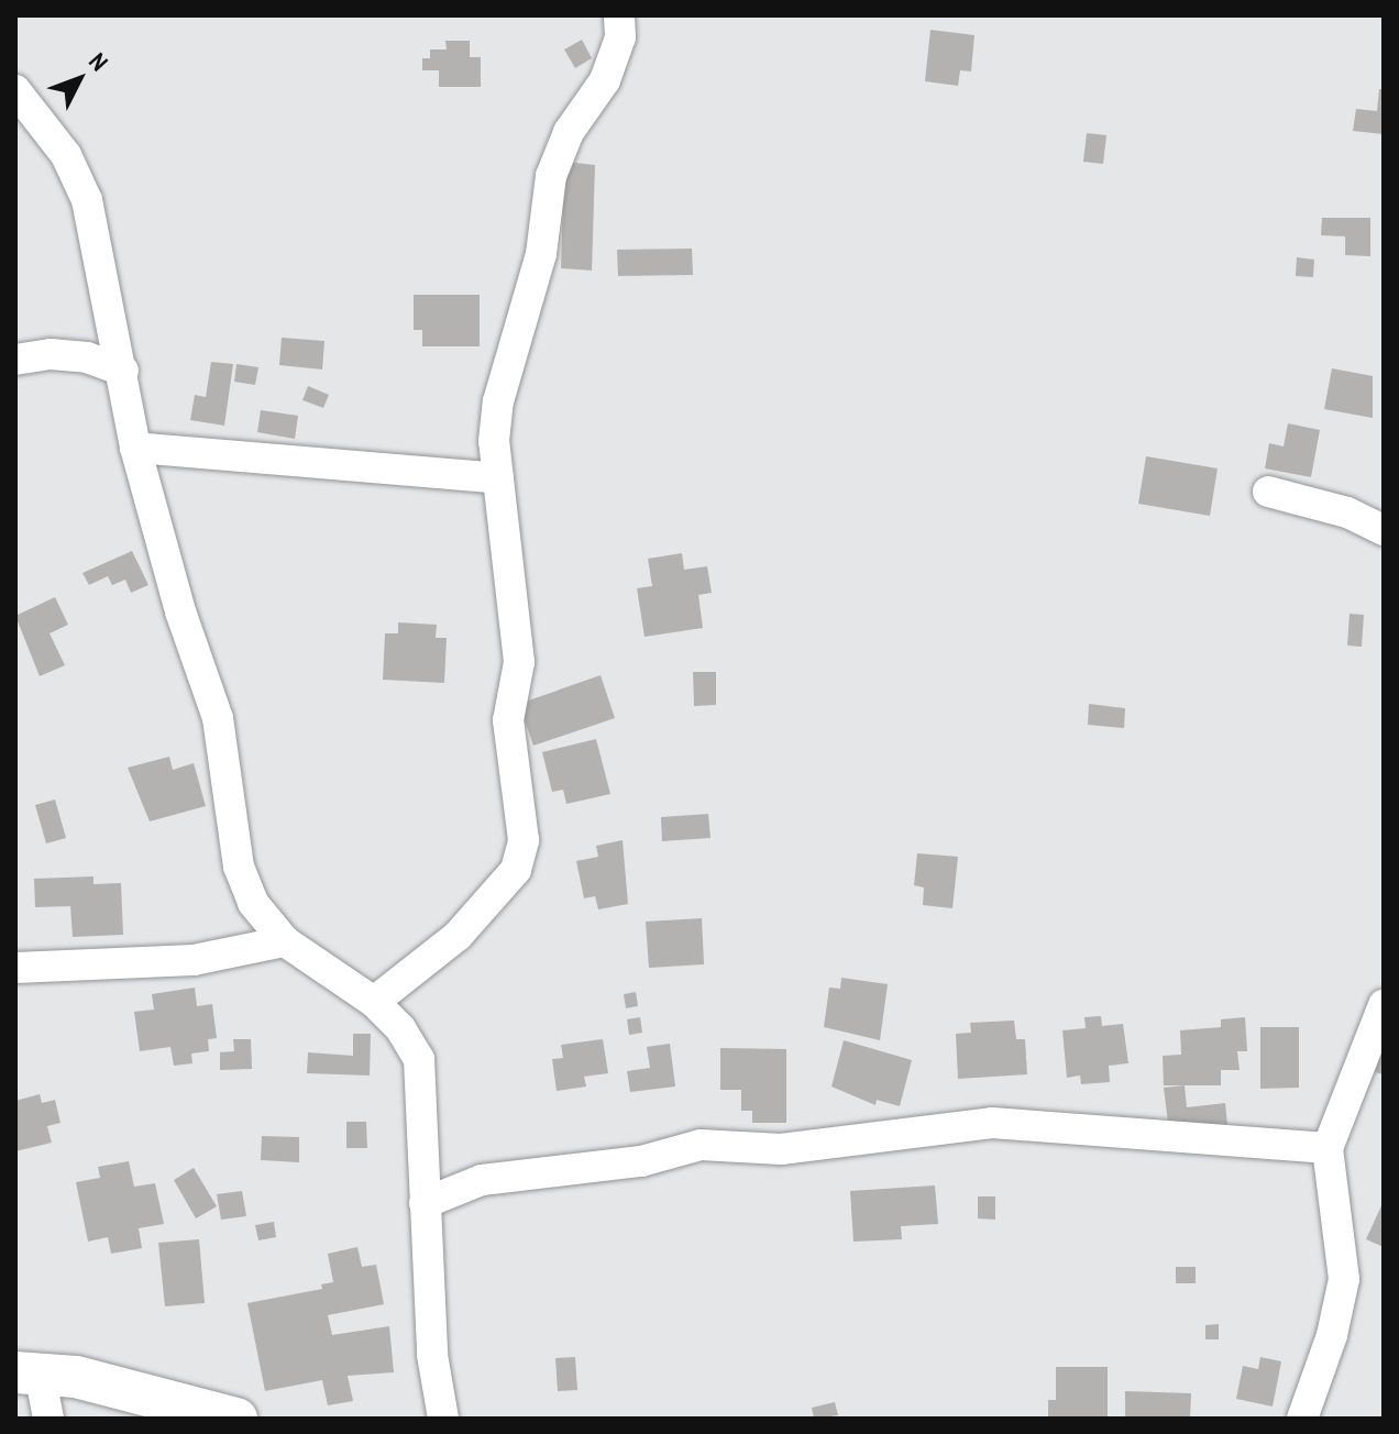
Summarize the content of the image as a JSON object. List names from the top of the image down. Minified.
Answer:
{"north":"top right"}
